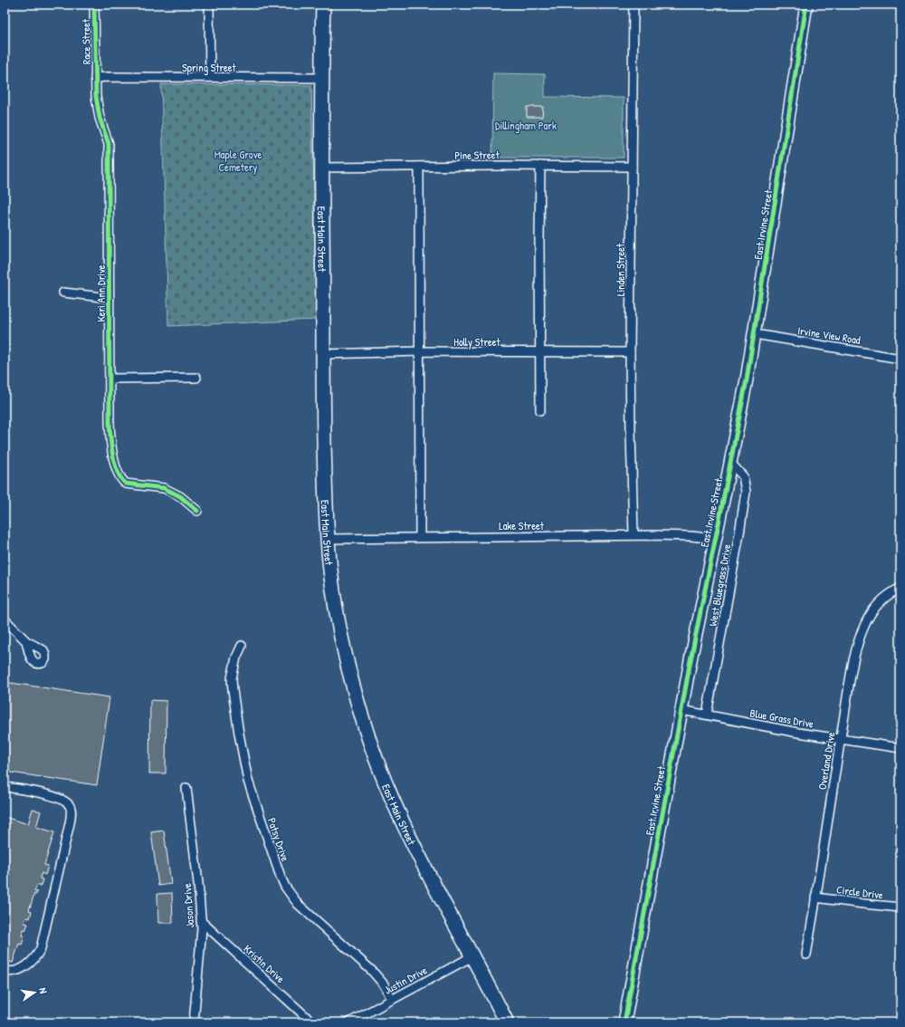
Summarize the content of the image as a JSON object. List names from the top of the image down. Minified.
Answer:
{"streets":{"main road":["East Main Street"],"street":["Race Street","Spring Street","Pine Street","East Irvine Street","Linden Street","Keri Ann Drive","Irvine View Road","Holly Street","Lake Street","West Bluegrass Drive","Blue Grass Drive","Overland Drive","Patsy Drive","Circle Drive","Jason Drive","Kristin Drive","Justin Drive"]},"crossings":[["Race Street","Spring Street"],["Race Street","Keri Ann Drive"],["Spring Street","East Main Street"],["Spring Street","Keri Ann Drive"],["Pine Street","East Main Street"],["Pine Street","Linden Street"],["East Irvine Street","Irvine View Road"],["East Irvine Street","Lake Street"],["East Irvine Street","West Bluegrass Drive"],["East Irvine Street","Blue Grass Drive"],["East Main Street","Holly Street"],["East Main Street","Lake Street"],["East Main Street","Justin Drive"],["Linden Street","Holly Street"],["Linden Street","Lake Street"],["West Bluegrass Drive","Blue Grass Drive"],["Blue Grass Drive","Overland Drive"],["Overland Drive","Circle Drive"],["Patsy Drive","Justin Drive"],["Jason Drive","Kristin Drive"]],"parks":["Dillingham Park","Maple Grove Cemetery"],"north":"right"}
